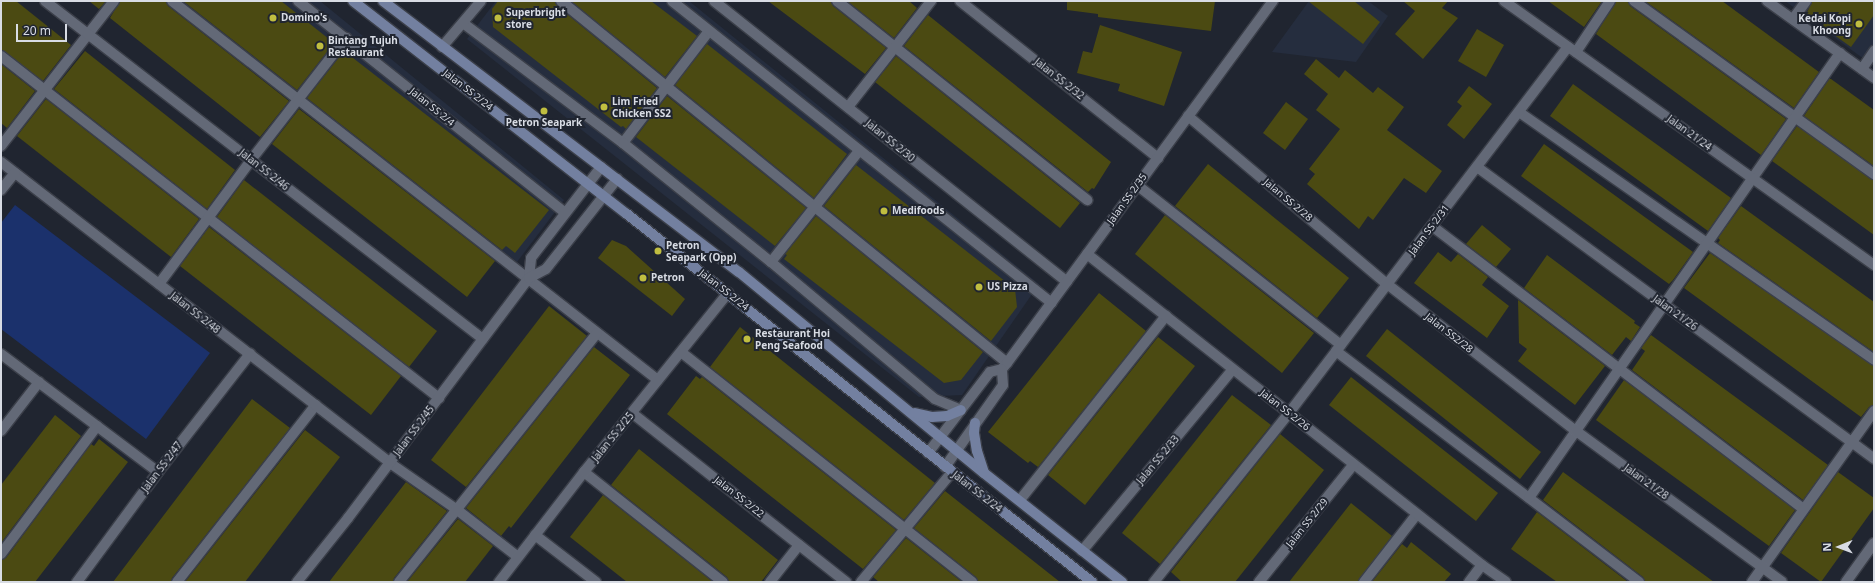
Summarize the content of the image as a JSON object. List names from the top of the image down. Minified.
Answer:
{"streets":{"main road":["Jalan SS 2/24"],"street":["Jalan SS 2/32","Jalan SS 2/4","Jalan 21/24","Jalan SS 2/30","Jalan SS 2/46","Jalan SS 2/35","Jalan SS 2/28","Jalan SS 2/31","Jalan SS 2/48","Jalan 21/26","Jalan SS2/28","Jalan SS 2/26","Jalan SS 2/45","Jalan SS 2/25","Jalan SS 2/33","Jalan SS 2/47","Jalan 21/28","Jalan SS 2/22","Jalan SS 2/29"]},"crossings":[["Jalan SS 2/32","Jalan SS 2/35"],["Jalan SS 2/24","Jalan SS 2/35"],["Jalan SS 2/24","Jalan SS 2/45"],["Jalan SS 2/24","Jalan SS 2/25"],["Jalan SS 2/24","Jalan SS 2/33"],["Jalan 21/24","Jalan SS 2/31"],["Jalan SS 2/30","Jalan SS 2/35"],["Jalan SS 2/46","Jalan SS 2/45"],["Jalan SS 2/35","Jalan SS 2/28"],["Jalan SS 2/35","Jalan SS 2/26"],["Jalan SS 2/28","Jalan SS 2/31"],["Jalan SS 2/28","Jalan SS2/28"],["Jalan SS 2/31","Jalan 21/26"],["Jalan SS 2/31","Jalan SS2/28"],["Jalan SS 2/31","Jalan SS 2/26"],["Jalan SS 2/48","Jalan SS 2/45"],["Jalan SS 2/48","Jalan SS 2/25"],["Jalan SS 2/48","Jalan SS 2/47"],["Jalan SS2/28","Jalan 21/28"],["Jalan SS 2/26","Jalan SS 2/33"],["Jalan SS 2/26","Jalan SS 2/29"],["Jalan SS 2/25","Jalan SS 2/22"]],"places":["Domino's","Superbright store","Kedai Kopi Khoong","Bintang Tujuh Restaurant","Lim Fried Chicken SS2","Petron Seapark","Medifoods","Petron Seapark (Opp)","Petron","US Pizza","Restaurant Hoi Peng Seafood"],"scale_bar":"20 m","north":"left"}
